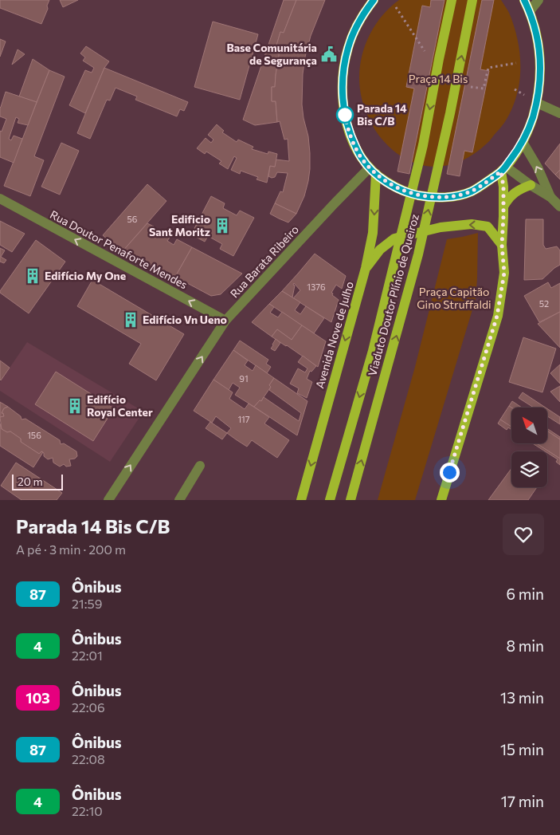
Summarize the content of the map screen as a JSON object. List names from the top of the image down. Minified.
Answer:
{"streets":{"main road":["Viaduto Doutor Plínio de Queiroz","Avenida Nove de Julho"],"street":["Rua Doutor Penaforte Mendes","Rua Barata Ribeiro"]},"crossings":[["Rua Doutor Penaforte Mendes","Rua Barata Ribeiro"],["Rua Barata Ribeiro","Avenida Nove de Julho"]],"one_way":["Rua Doutor Penaforte Mendes","Rua Barata Ribeiro","Avenida Nove de Julho"],"parks":["Praça 14 Bis","Praça Capitão Gino Struffaldi"],"places":{"public building":["Base Comunitária de Segurança"],"other":["Parada 14 Bis C/B"],"building":["Edificio Sant Moritz","Edifício My One","Edifício Vn Ueno","Edifício Royal Center"]},"lines":["bus line 87"],"house_numbers":["56","1376","52","91","117","156"],"scale_bar":"20 m","north":"top left","page":{"scale":"20 m","heading":["Parada 14 Bis C/B","A pé · 3 min · 200 m"],"list":[{"mark":"87","name":"Ônibus","note":"21:59","value":"6 min"},{"mark":"4","name":"Ônibus","note":"22:01","value":"8 min"},{"mark":"103","name":"Ônibus","note":"22:06","value":"13 min"},{"mark":"87","name":"Ônibus","note":"22:08","value":"15 min"},{"mark":"4","name":"Ônibus","note":"22:10","value":"17 min"}]}}
